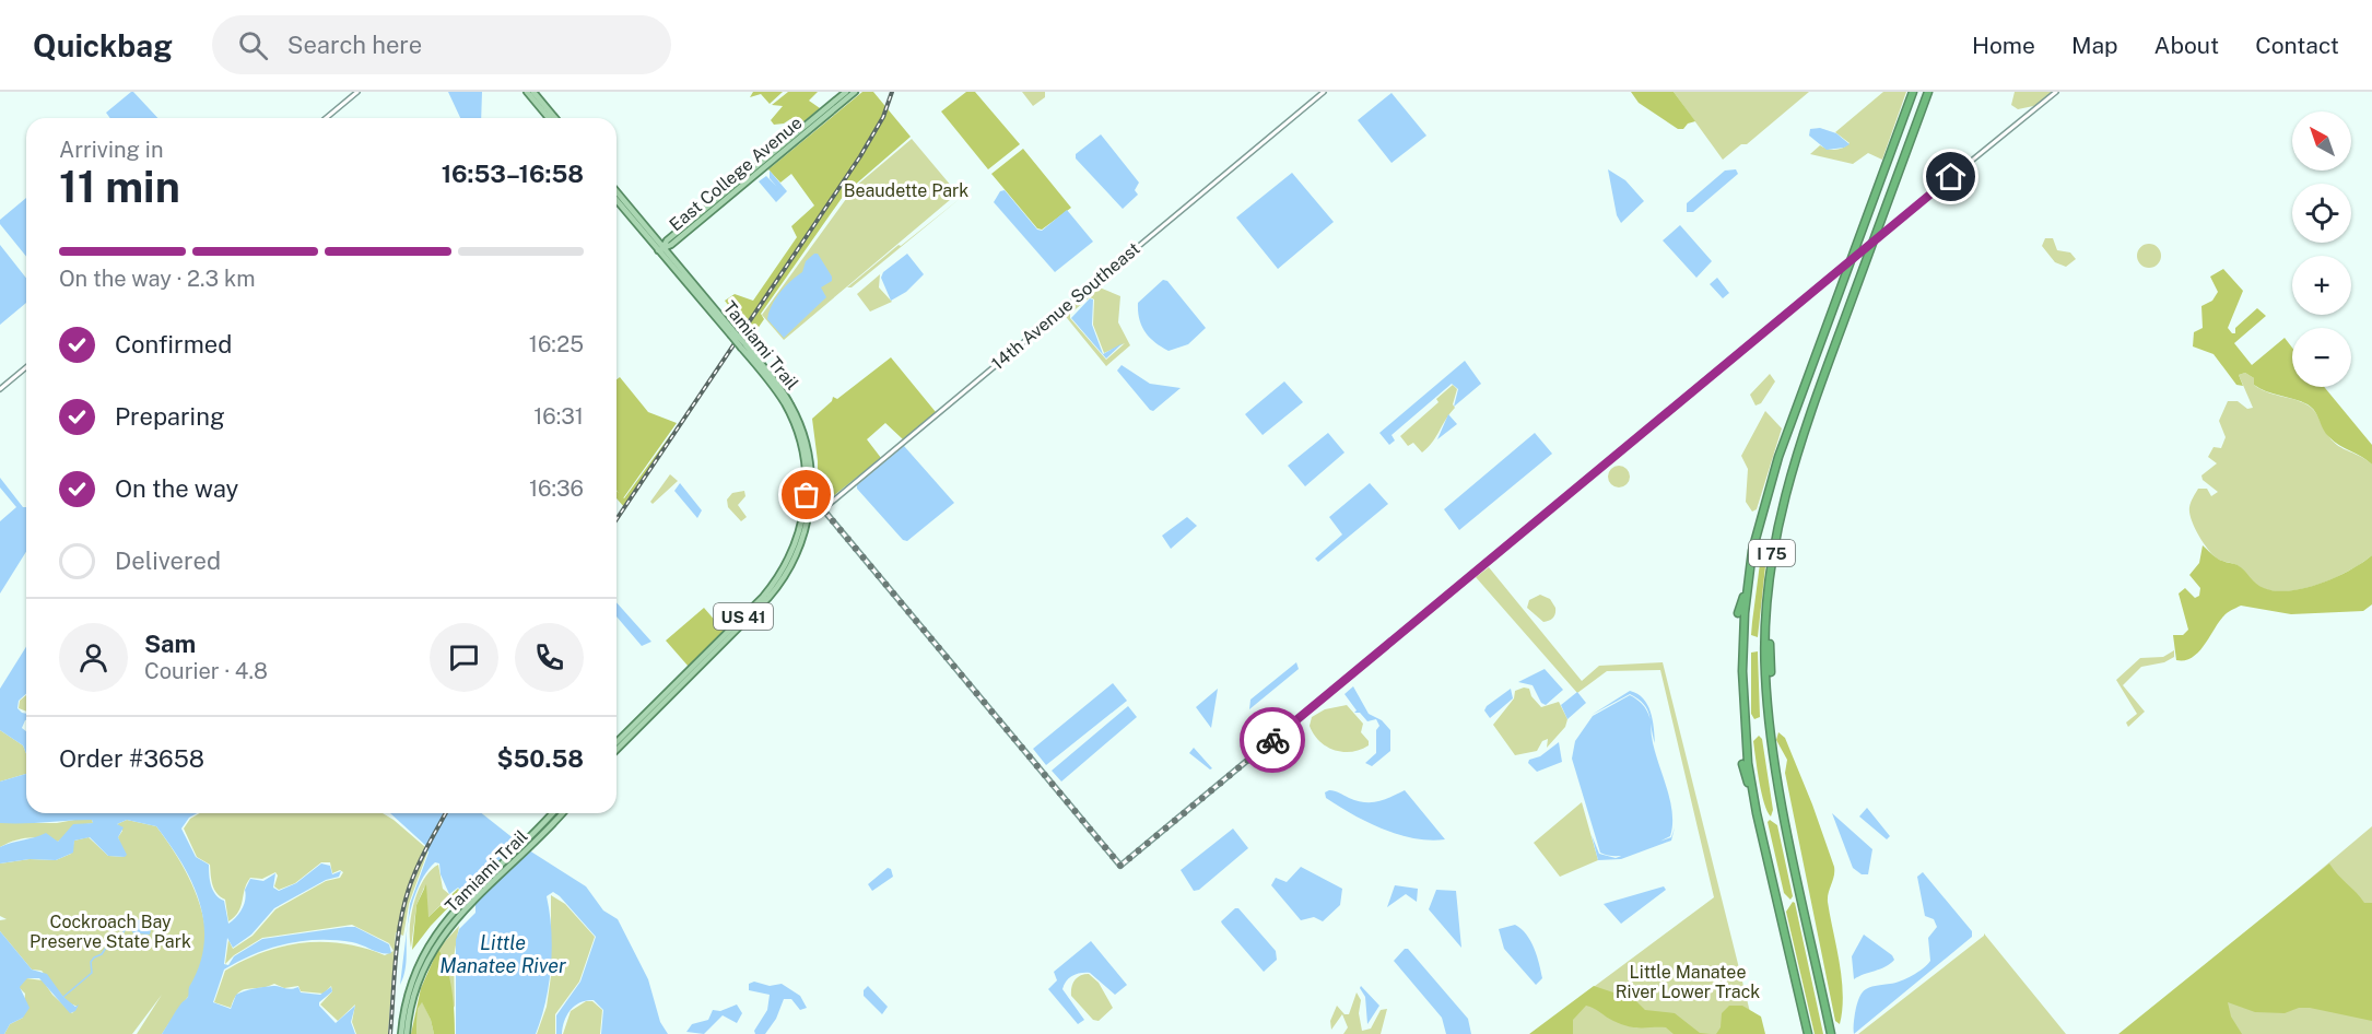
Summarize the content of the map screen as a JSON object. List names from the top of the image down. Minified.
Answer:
{"streets":{"highway":["I 75"],"main road":["East College Avenue","Tamiami Trail","US 41"],"street":["14th Avenue Southeast"]},"crossings":[["East College Avenue","Tamiami Trail"]],"water":["Little Manatee River"],"parks":["Beaudette Park","Cockroach Bay Preserve State Park","Little Manatee River Lower Track"],"north":"top left","page":{"header":"Quickbag","search":"Search here","nav":["Home","Map","About","Contact"],"map_buttons":["+","−"],"heading":["11 min","Arriving in","16:53–16:58"],"panel":["Sam","Courier · 4.8","Order #3658","$50.58"],"bar":"On the way · 2.3 km","list":[["Confirmed","16:25"],["Preparing","16:31"],["On the way","16:36"],"Delivered"]}}
